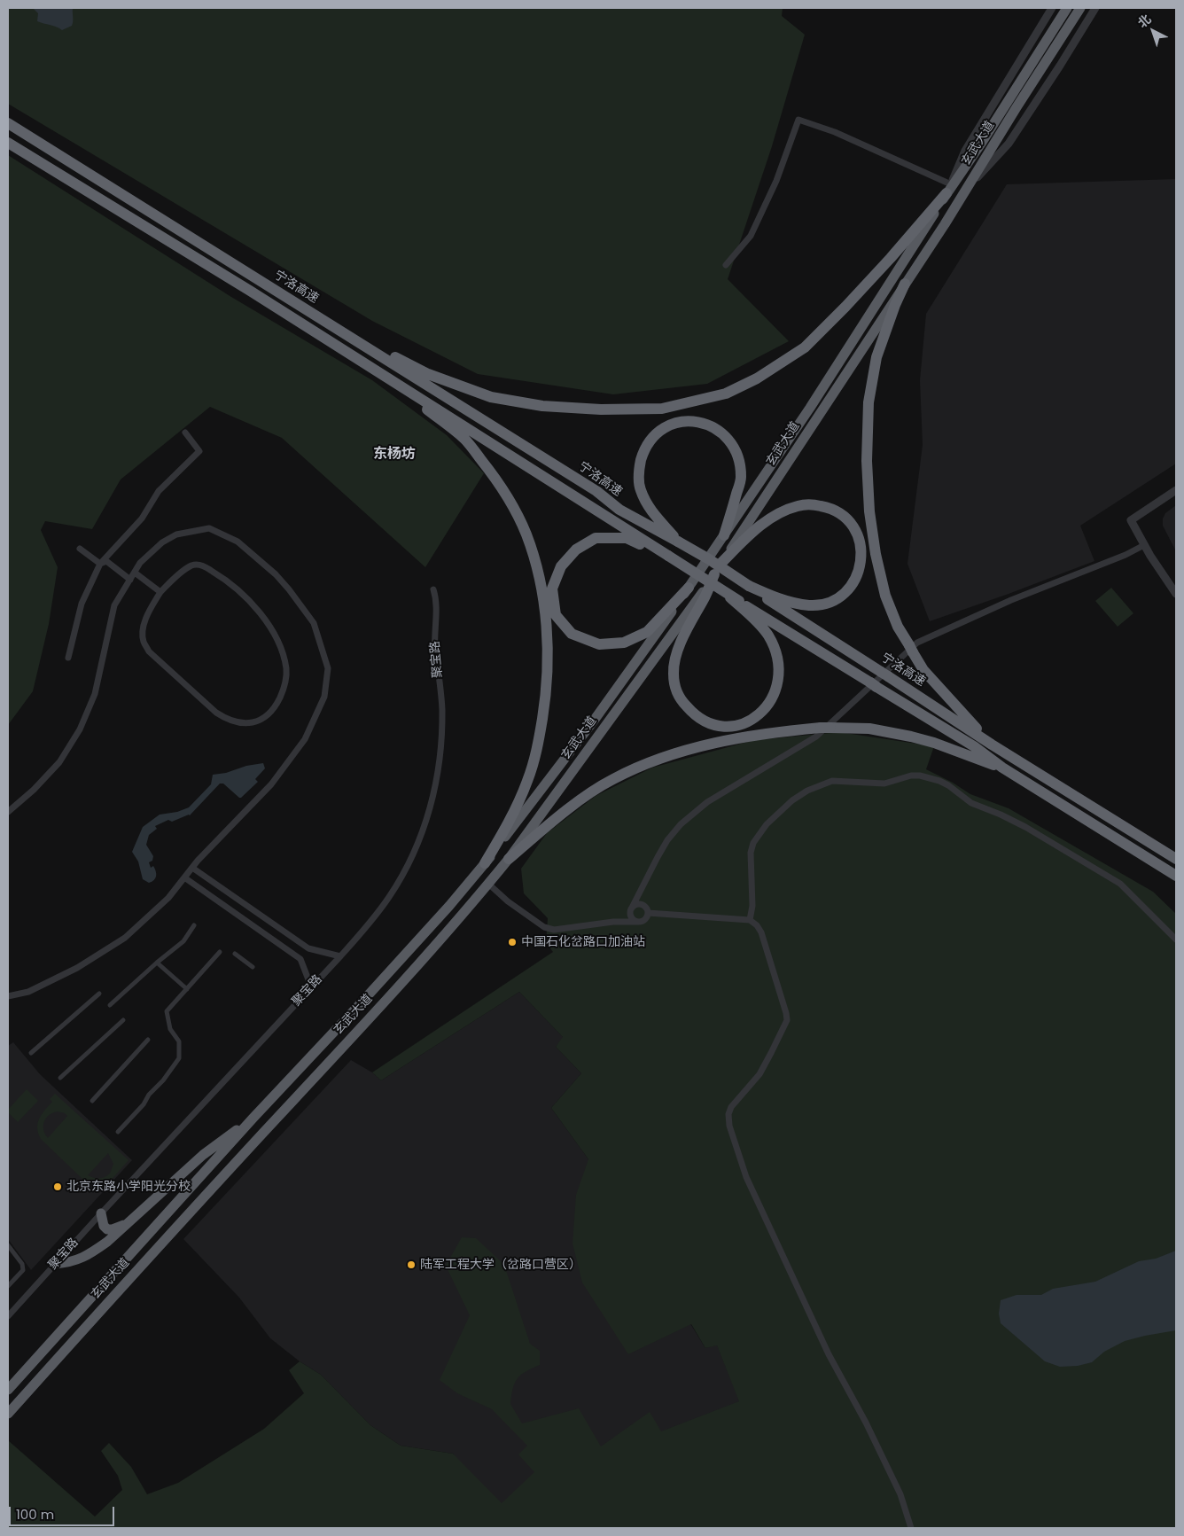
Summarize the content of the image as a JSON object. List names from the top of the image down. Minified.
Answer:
{"streets":{"highway":["玄武大道","宁洛高速"],"street":["聚宝路"]},"districts":["东杨坊"],"places":["中国石化岔路口加油站","北京东路小学阳光分校","陆军工程大学（岔路口营区）"],"scale_bar":"100 m","north":"top left"}
